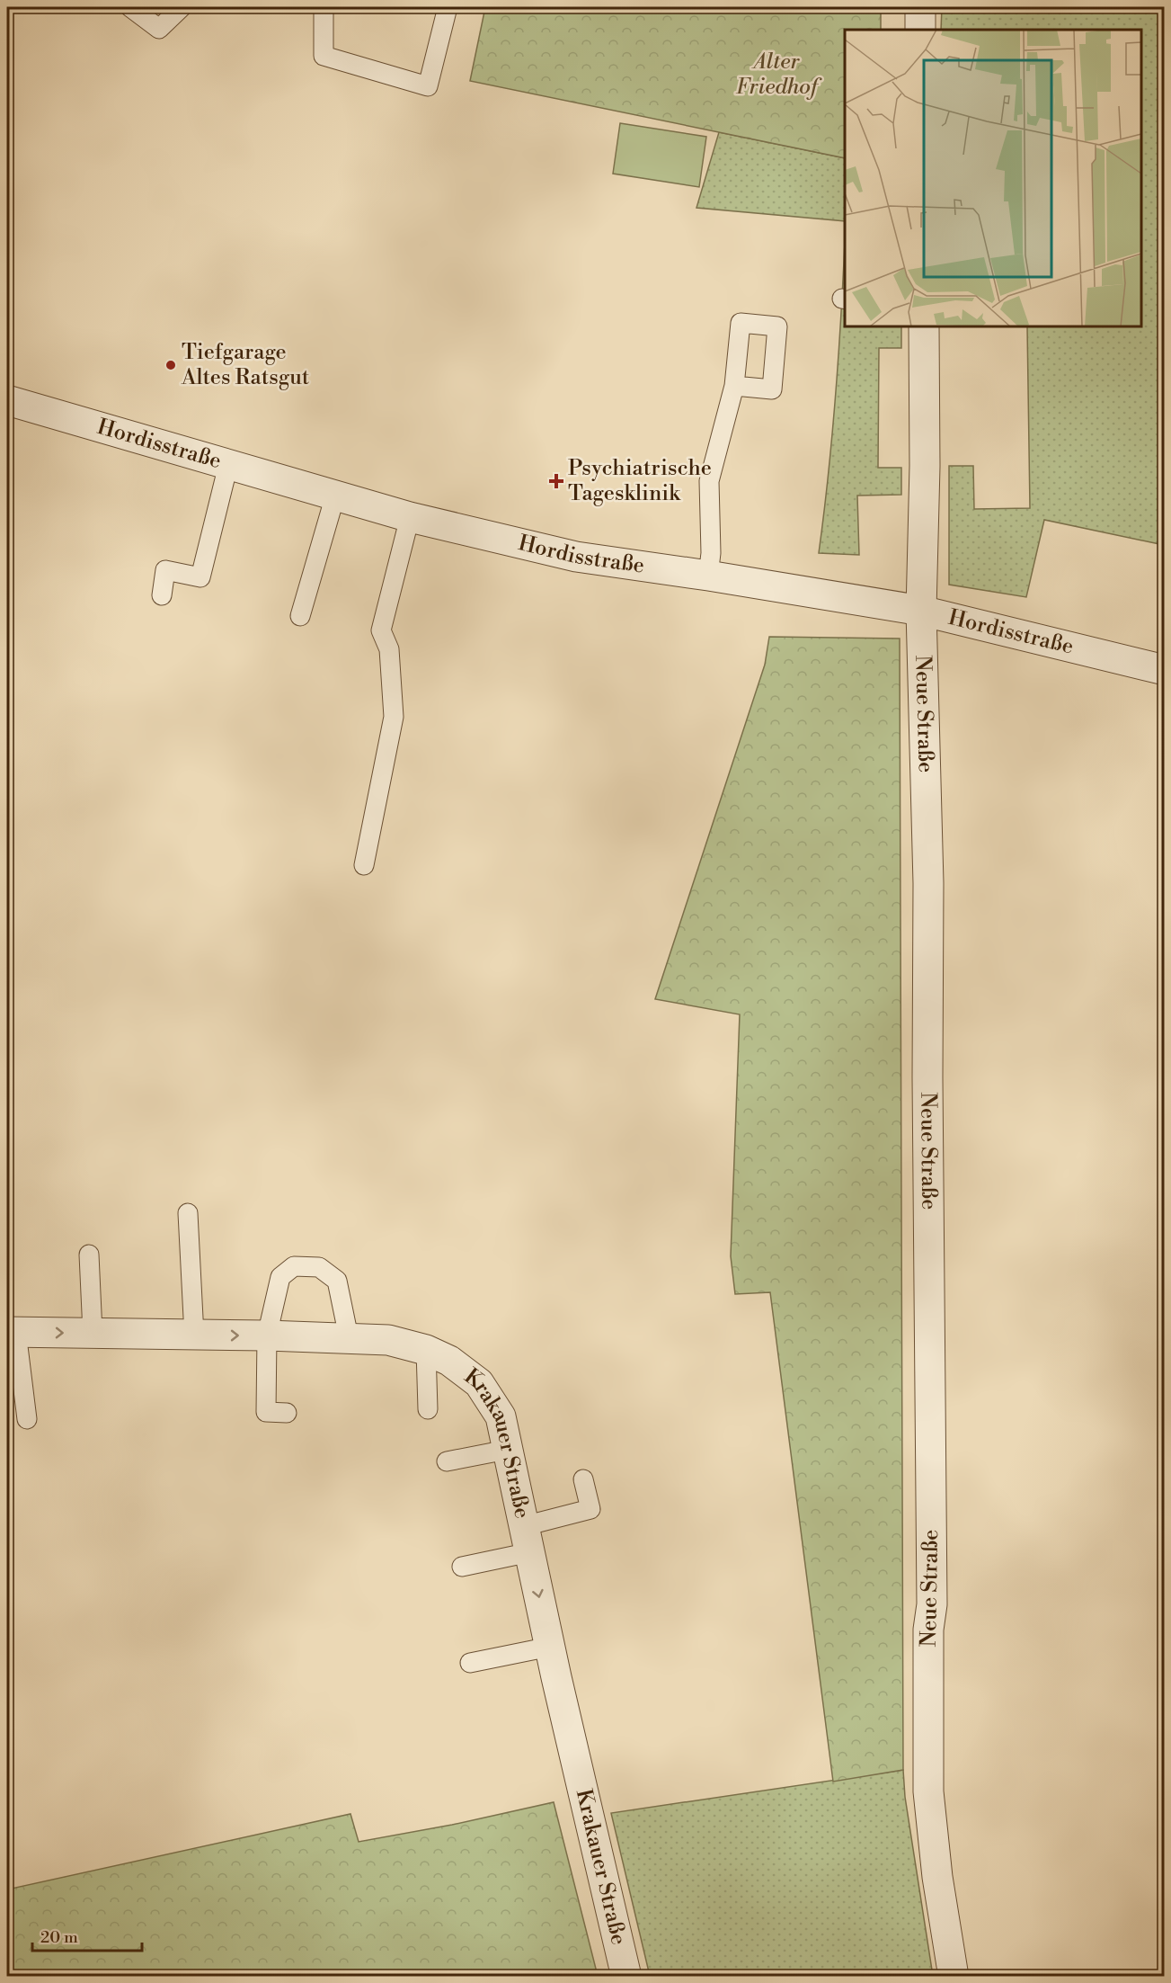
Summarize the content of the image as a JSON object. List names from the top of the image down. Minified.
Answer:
{"streets":{"street":["Hordisstraße","Neue Straße","Krakauer Straße"]},"crossings":[["Hordisstraße","Neue Straße"]],"parks":["Alter Friedhof"],"places":{"other":["Tiefgarage Altes Ratsgut"],"health":["Psychiatrische Tagesklinik"]},"scale_bar":"20 m"}
